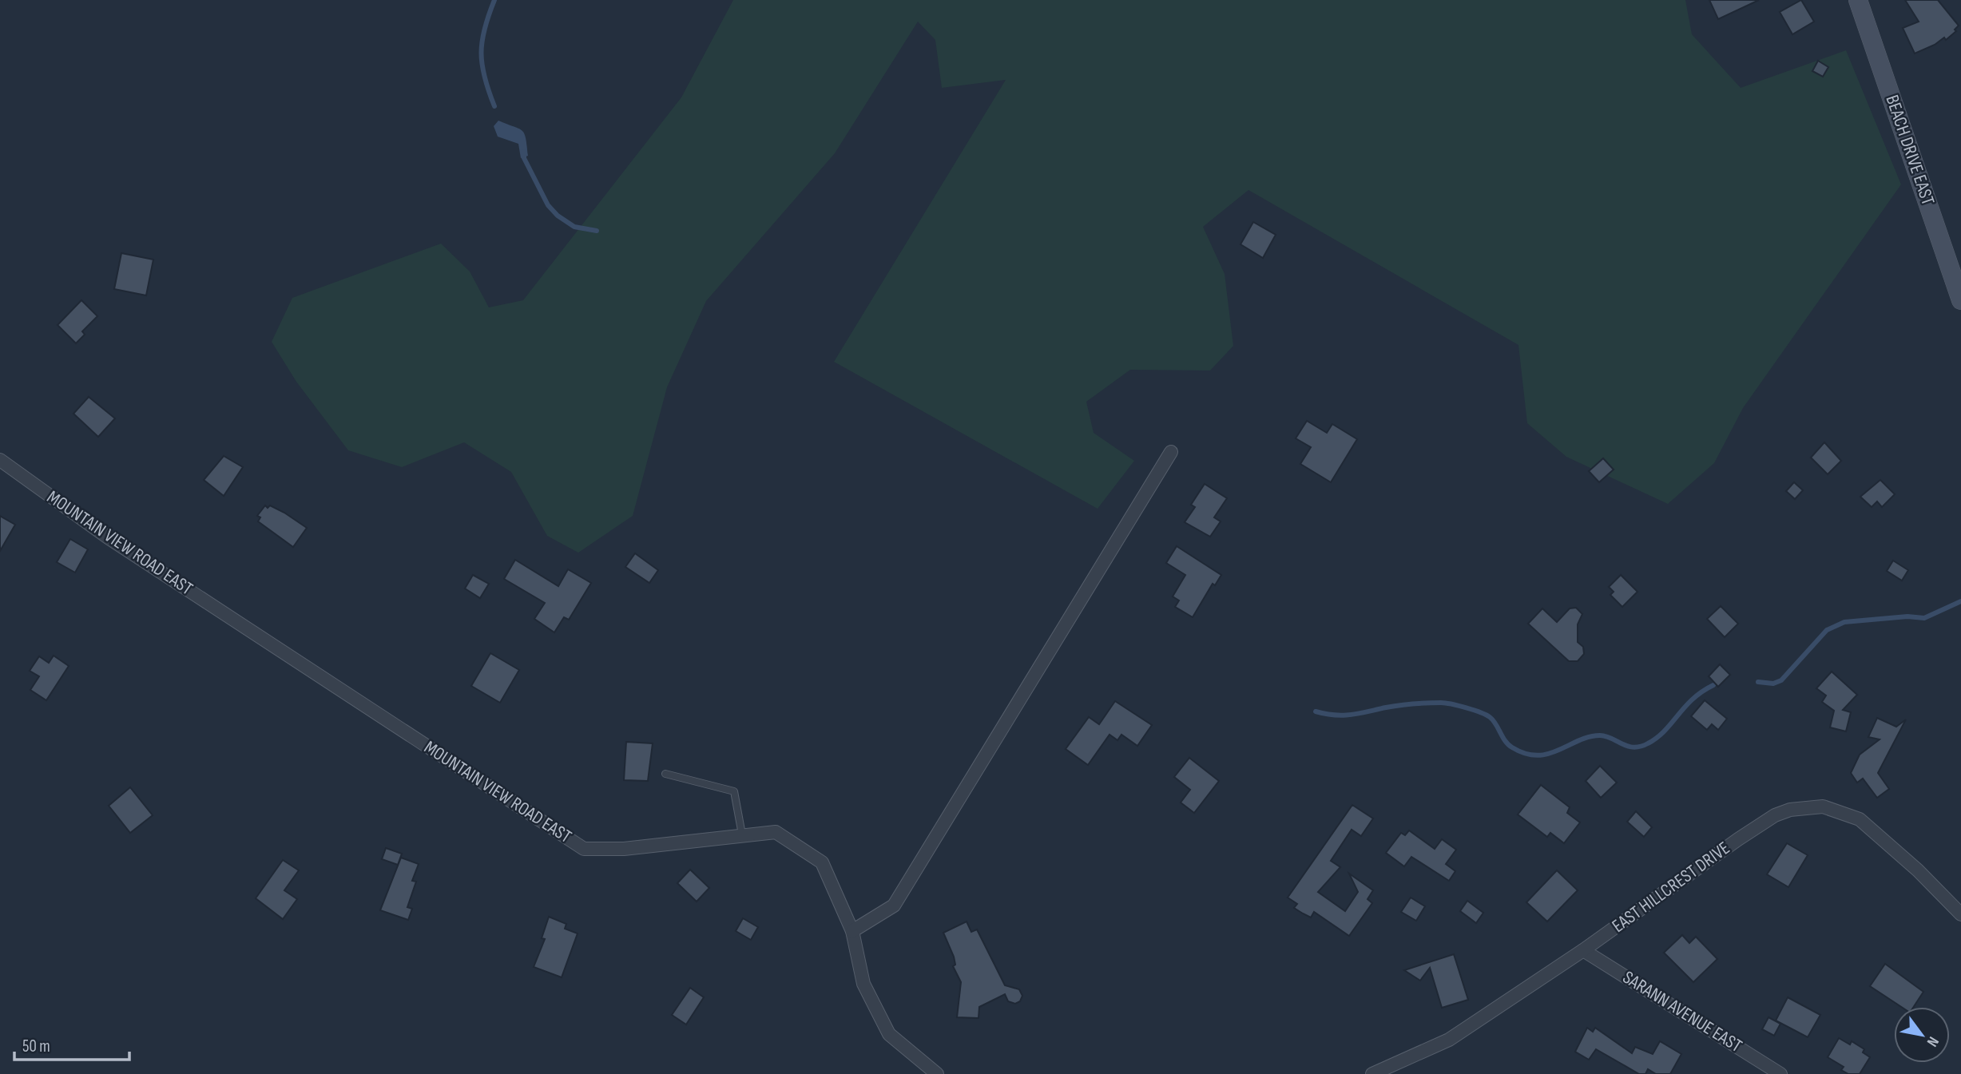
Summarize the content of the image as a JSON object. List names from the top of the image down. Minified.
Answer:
{"streets":{"main road":["BEACH DRIVE EAST"],"street":["MOUNTAIN VIEW ROAD EAST","EAST HILLCREST DRIVE","SARANN AVENUE EAST"]},"crossings":[["EAST HILLCREST DRIVE","SARANN AVENUE EAST"]],"scale_bar":"50 m","north":"bottom right"}
